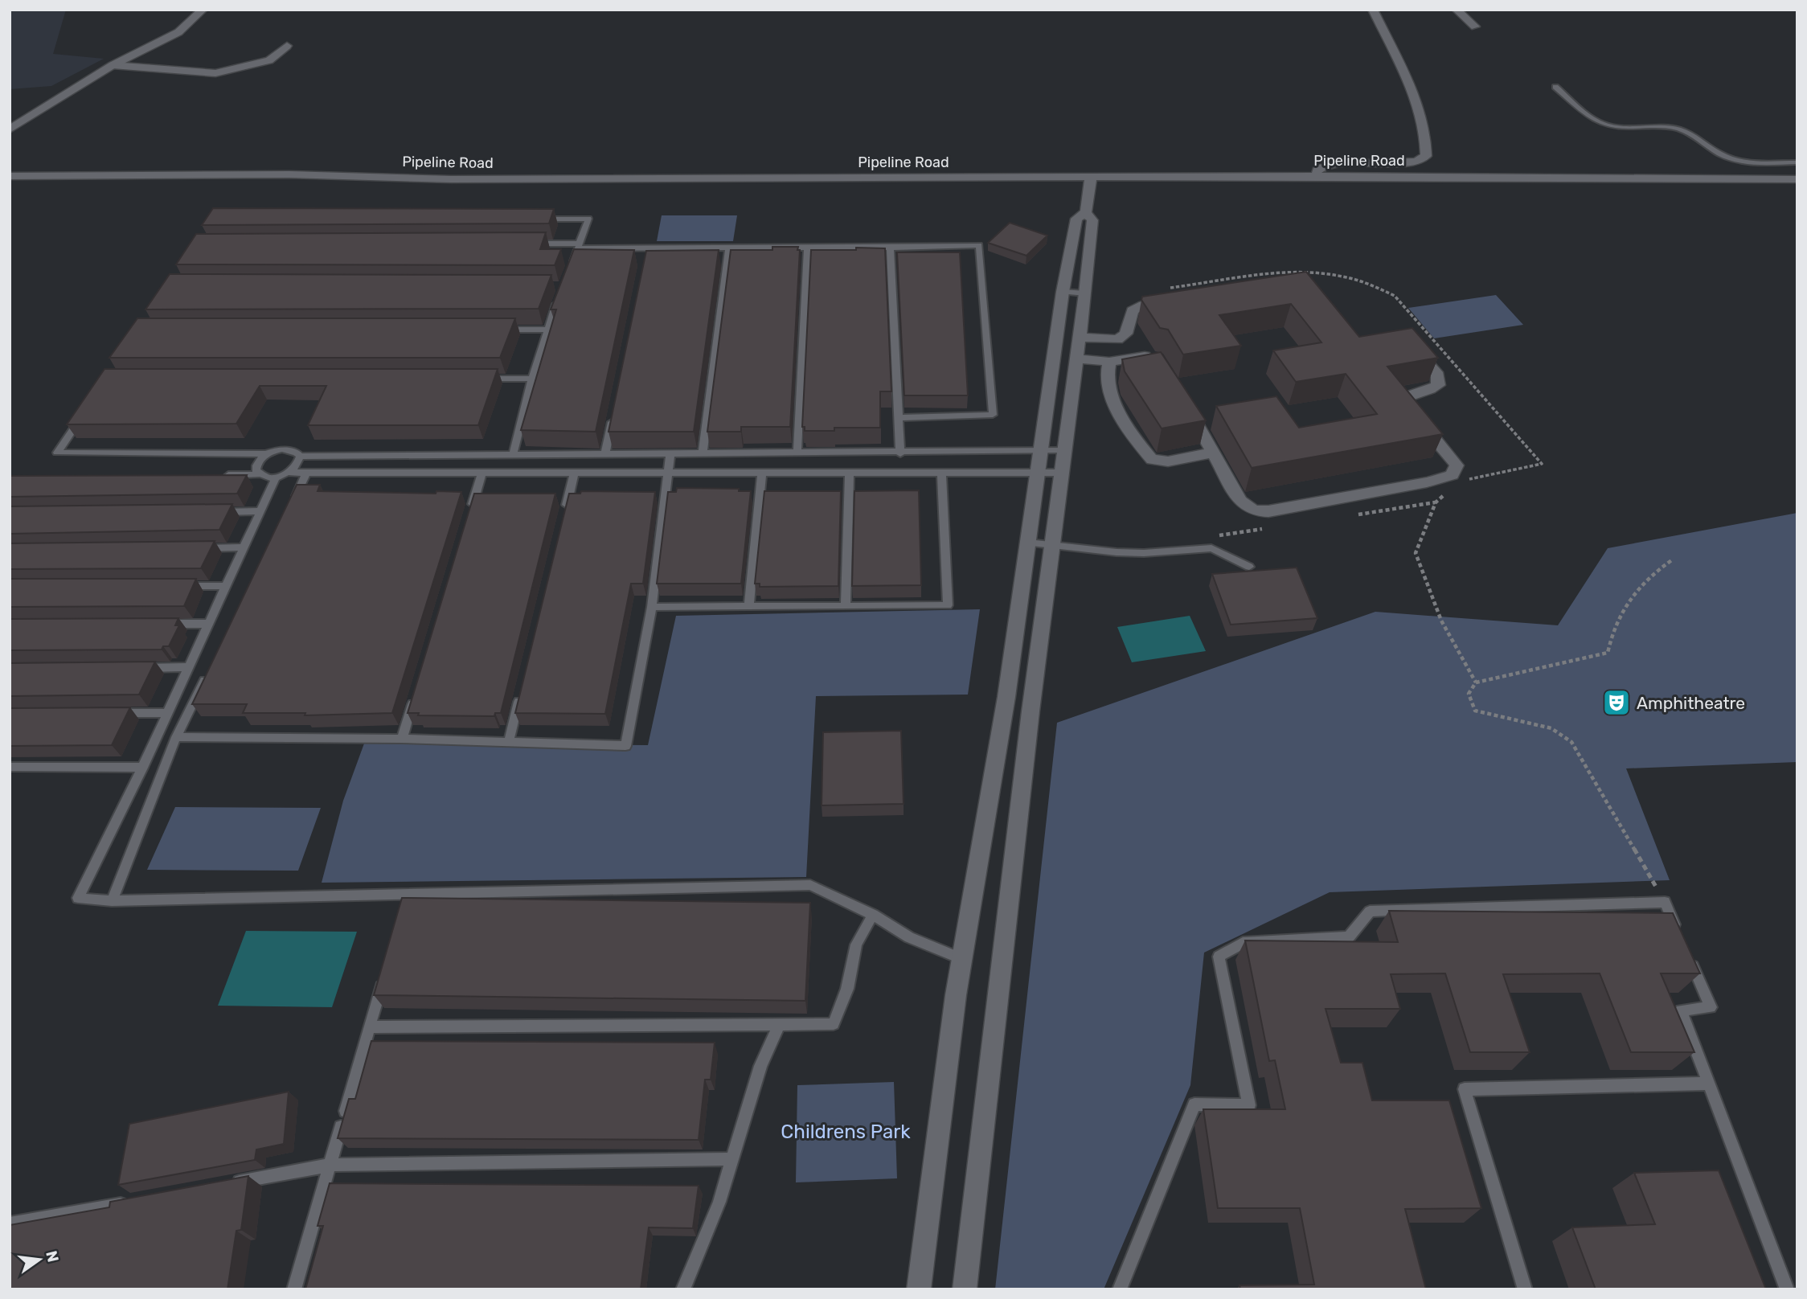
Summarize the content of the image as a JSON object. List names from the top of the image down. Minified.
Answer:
{"streets":{"street":["Pipeline Road"]},"parks":["Childrens Park"],"places":{"theatre":["Amphitheatre"]},"north":"right"}
